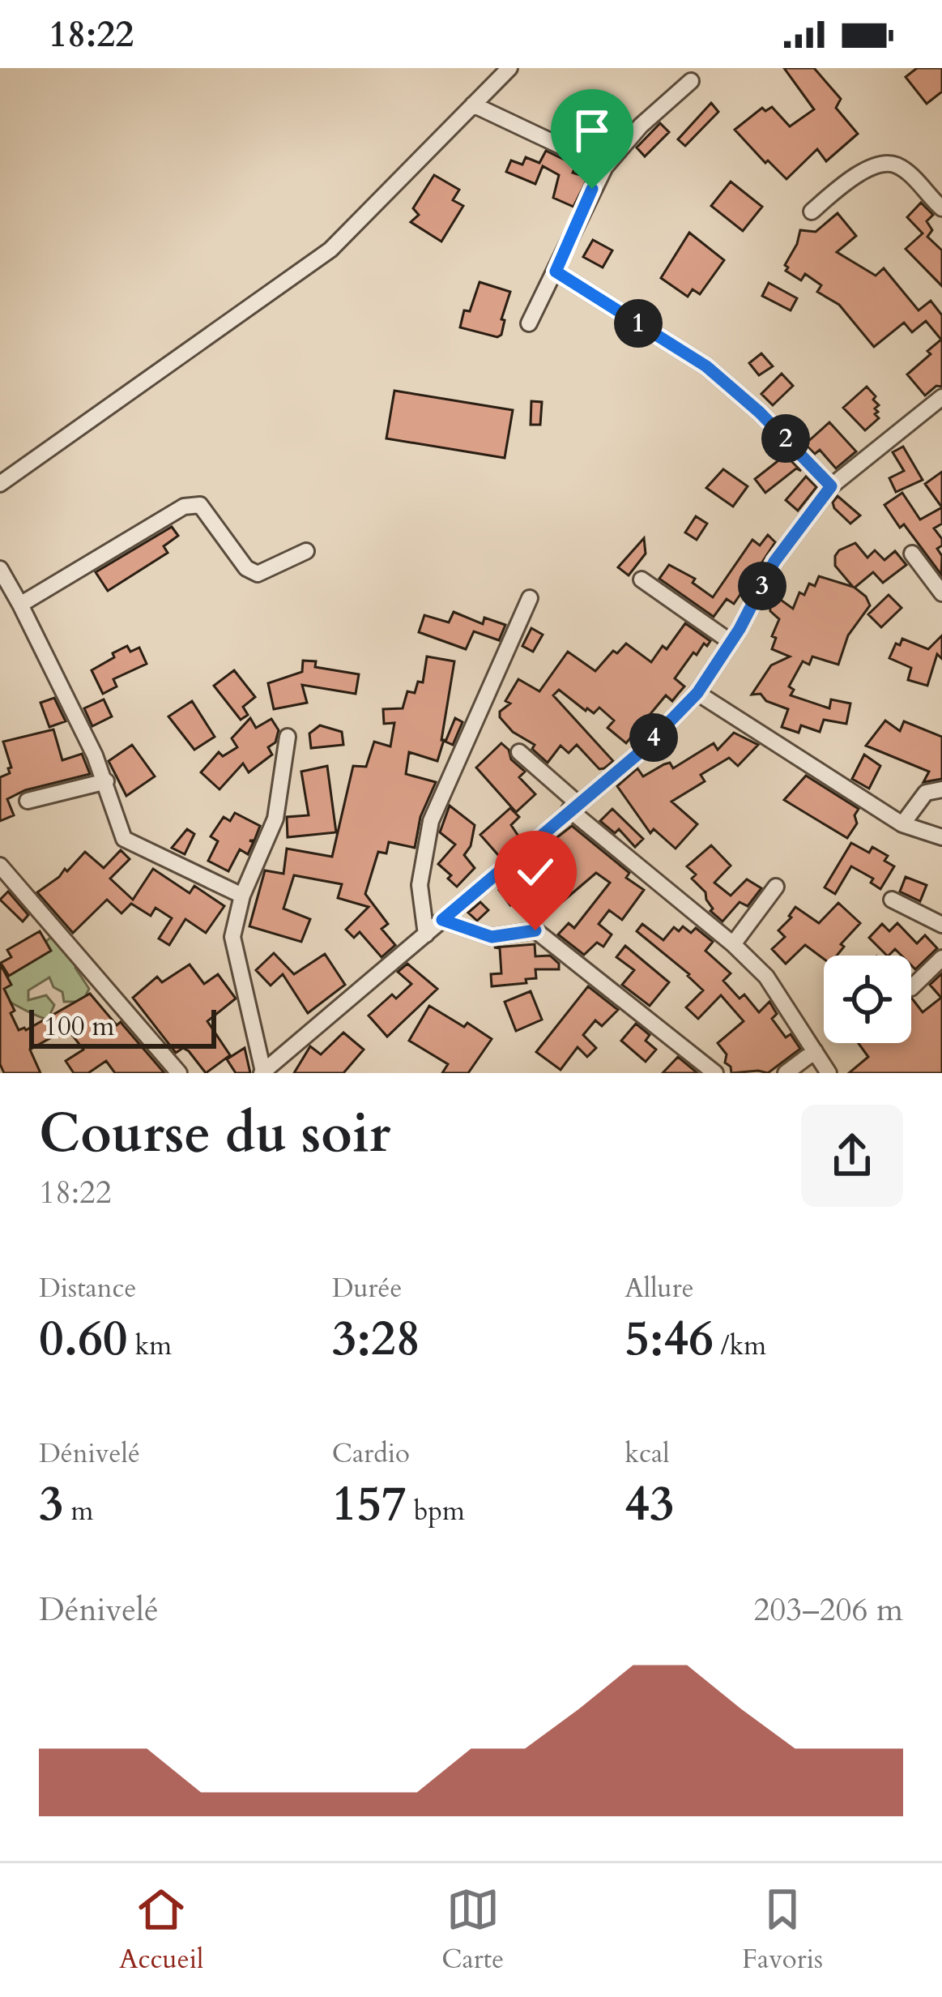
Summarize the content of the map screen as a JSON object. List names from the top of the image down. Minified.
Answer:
{"scale_bar":"100 m","page":{"status":"18:22","pins":["1","2","3","4"],"scale":"100 m","heading":["Course du soir","18:22"],"stats":[["Distance","0.60 km"],["Durée","3:28"],["Allure","5:46 /km"],["Dénivelé","3 m"],["Cardio","157 bpm"],["kcal","43"]],"chart":["Dénivelé","203–206 m"],"tabs":["Accueil","Carte","Favoris"]}}
